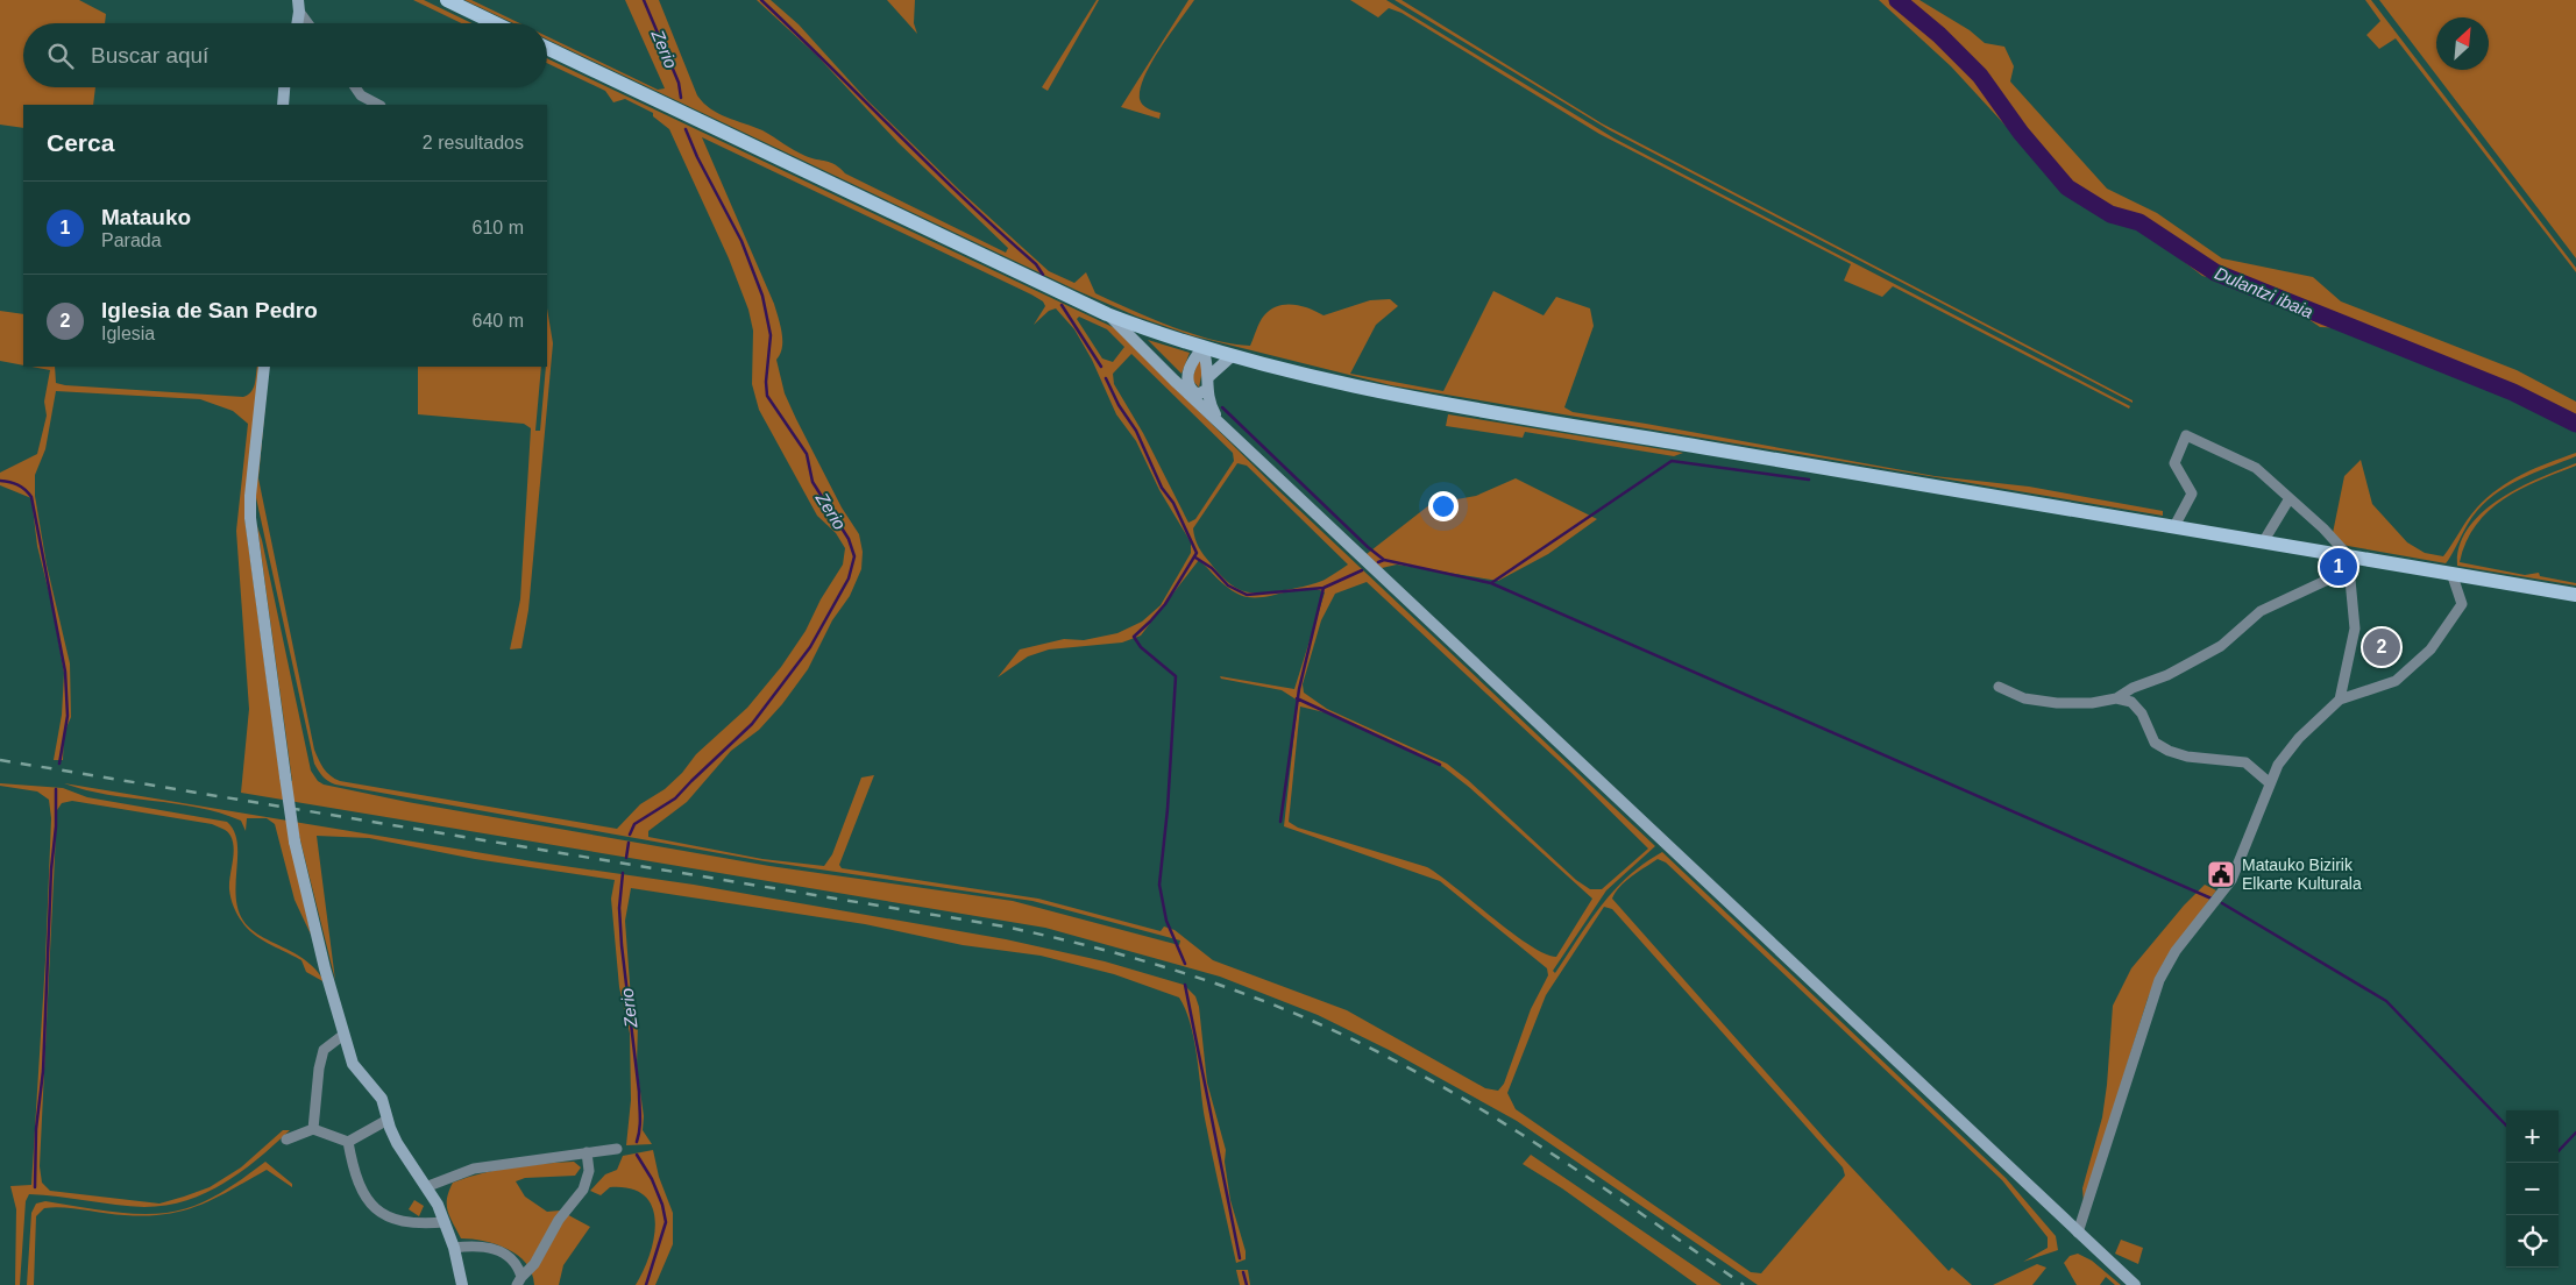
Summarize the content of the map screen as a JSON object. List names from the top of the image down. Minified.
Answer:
{"water":["Zerio","Dulantzi ibaia"],"places":{"public building":["Matauko Bizirik Elkarte Kulturala"]},"north":"top right","page":{"search":"Buscar aquí","heading":["Cerca","2 resultados"],"list":[{"mark":"1","name":"Matauko","note":"Parada","value":"610 m"},{"mark":"2","name":"Iglesia de San Pedro","note":"Iglesia","value":"640 m"}],"pins":["1","2"],"map_buttons":["+","−"]}}
